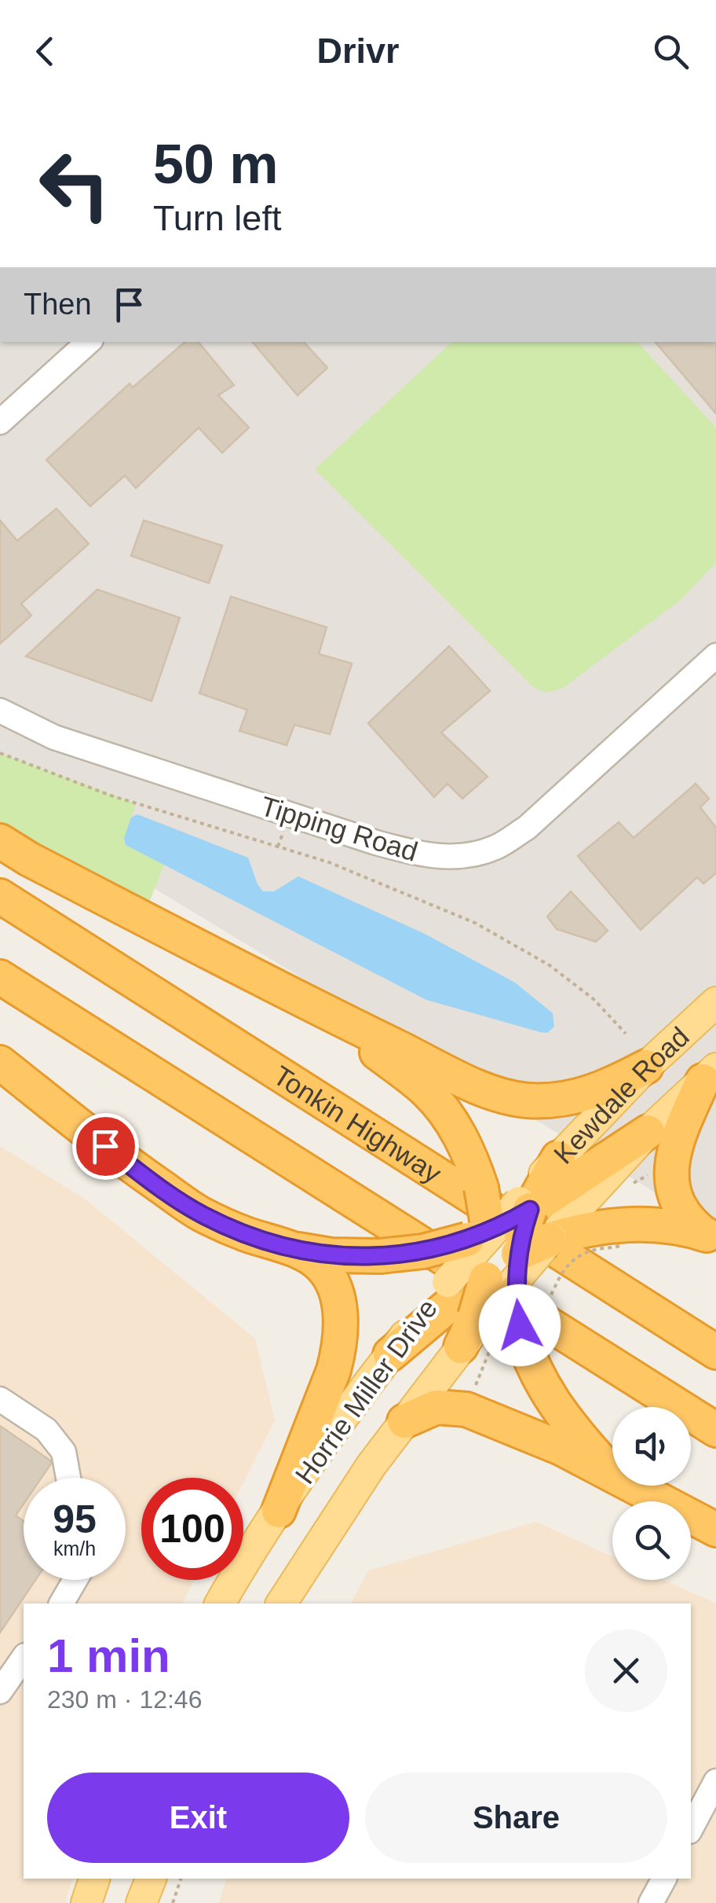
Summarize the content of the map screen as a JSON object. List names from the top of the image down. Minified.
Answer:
{"streets":{"highway":["Tonkin Highway"],"main road":["Kewdale Road","Horrie Miller Drive"],"street":["Tipping Road"]},"page":{"header":"Drivr","turn":["50 m","Turn left"],"then":"Then","speed":"95 km/h","limit":"100","heading":["1 min","230 m · 12:46"],"buttons":["Exit","Share"]}}
